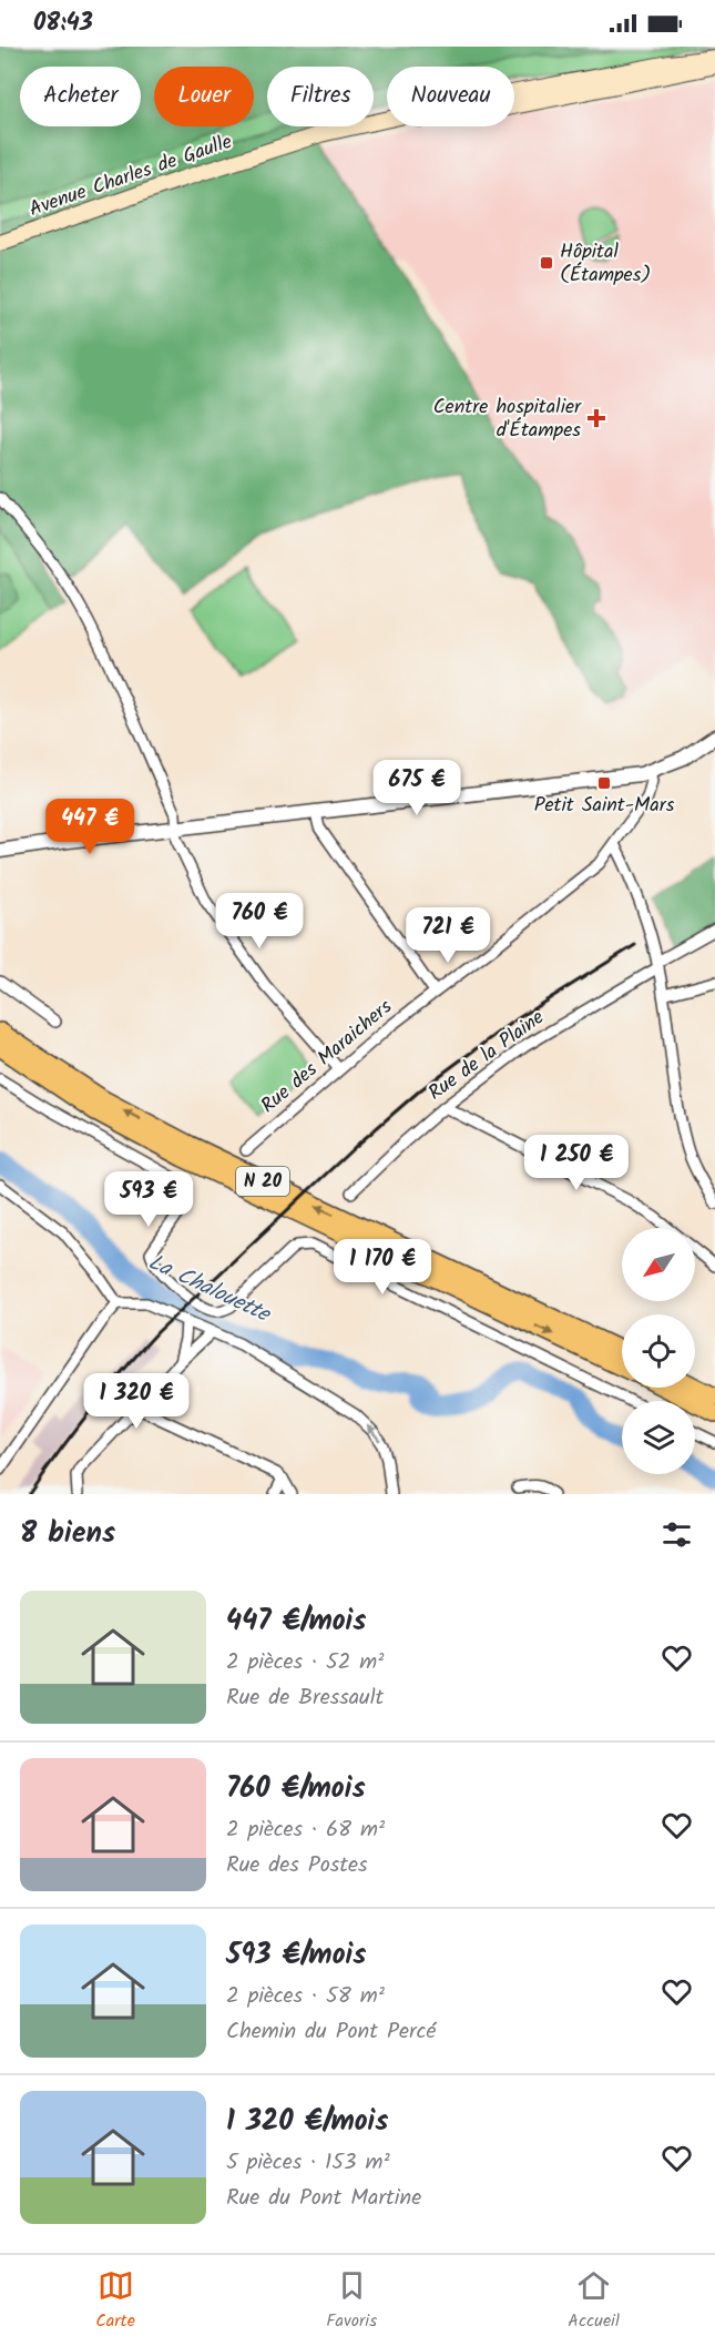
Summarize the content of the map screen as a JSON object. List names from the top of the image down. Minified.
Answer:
{"streets":{"main road":["Avenue Charles de Gaulle","N 20"],"street":["Rue de la Plaine","Rue des Maraichers"]},"water":["La Chalouette"],"places":{"transit":["Hôpital (Étampes)","Petit Saint-Mars"],"health":["Centre hospitalier d'Étampes"]},"north":"bottom left","page":{"status":"08:43","chip":["Acheter","Louer","Filtres","Nouveau"],"price":["675 €","447 €","760 €","721 €","1 250 €","593 €","1 170 €","1 320 €"],"heading":"8 biens","list":[{"name":"447 €/mois","note":"2 pièces · 52 m² · Rue de Bressault"},{"name":"760 €/mois","note":"2 pièces · 68 m² · Rue des Postes"},{"name":"593 €/mois","note":"2 pièces · 58 m² · Chemin du Pont Percé"},{"name":"1 320 €/mois","note":"5 pièces · 153 m² · Rue du Pont Martine"}],"tabs":["Carte","Favoris","Accueil"]}}
